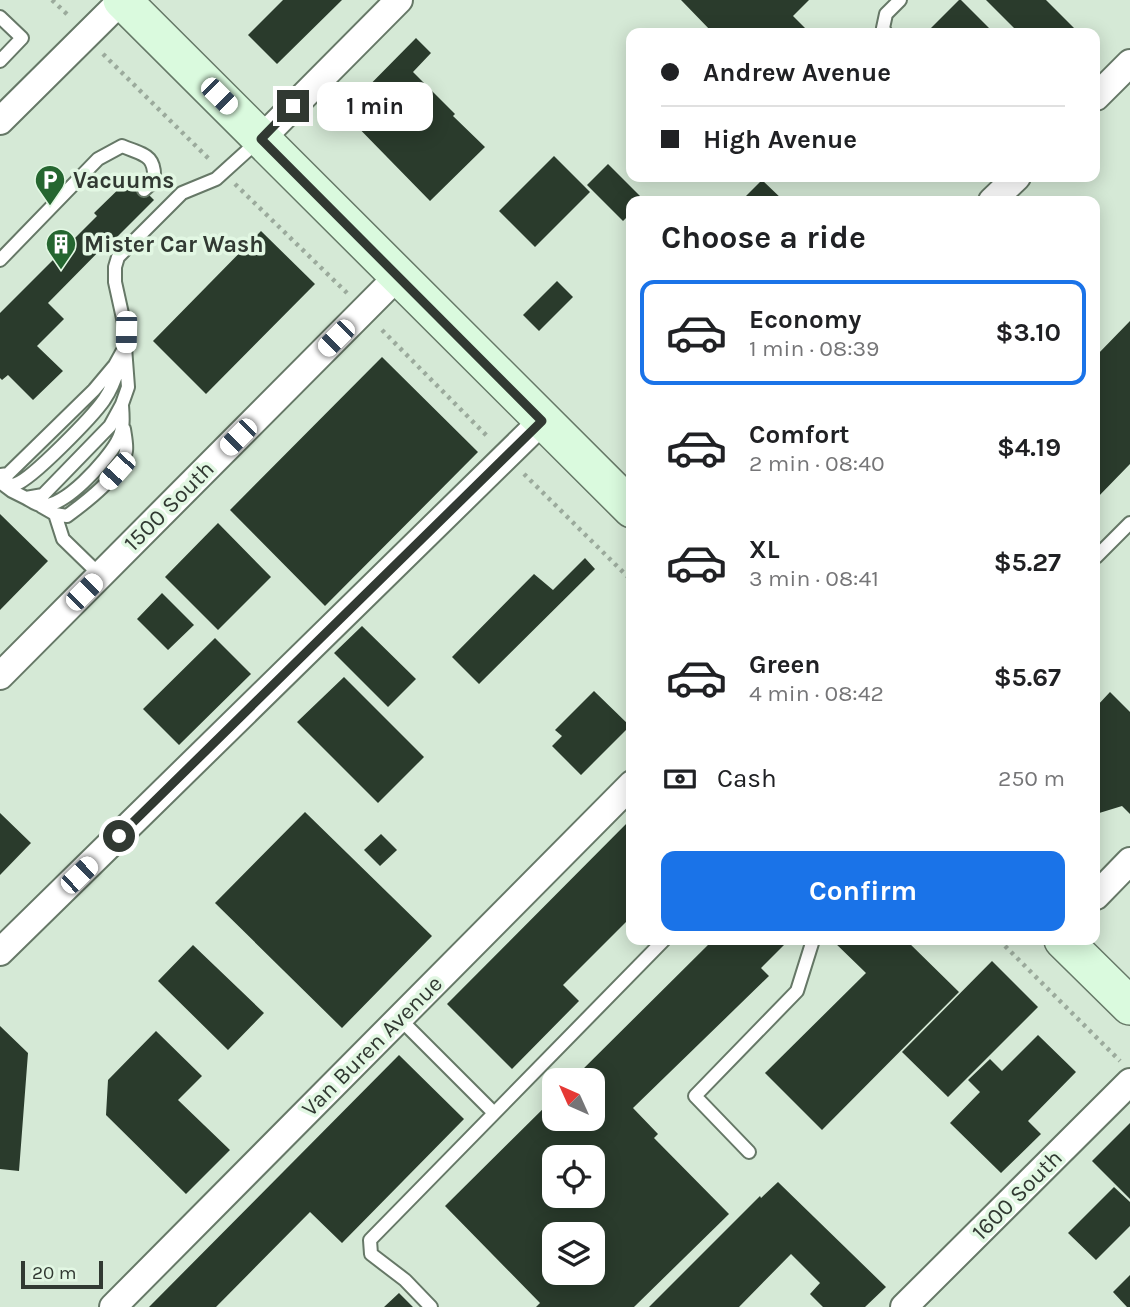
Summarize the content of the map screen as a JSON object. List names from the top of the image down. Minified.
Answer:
{"streets":{"street":["1500 South","Van Buren Avenue","1600 South"]},"places":{"parking":["Vacuums"],"building":["Mister Car Wash"]},"scale_bar":"20 m","north":"top left","page":{"banner":["Andrew Avenue","High Avenue"],"bubble":"1 min","heading":"Choose a ride","list":[{"name":"Economy","note":"1 min · 08:39","value":"$3.10"},{"name":"Comfort","note":"2 min · 08:40","value":"$4.19"},{"name":"XL","note":"3 min · 08:41","value":"$5.27"},{"name":"Green","note":"4 min · 08:42","value":"$5.67"}],"pay":["Cash","250 m"],"buttons":"Confirm","scale":"20 m"}}
